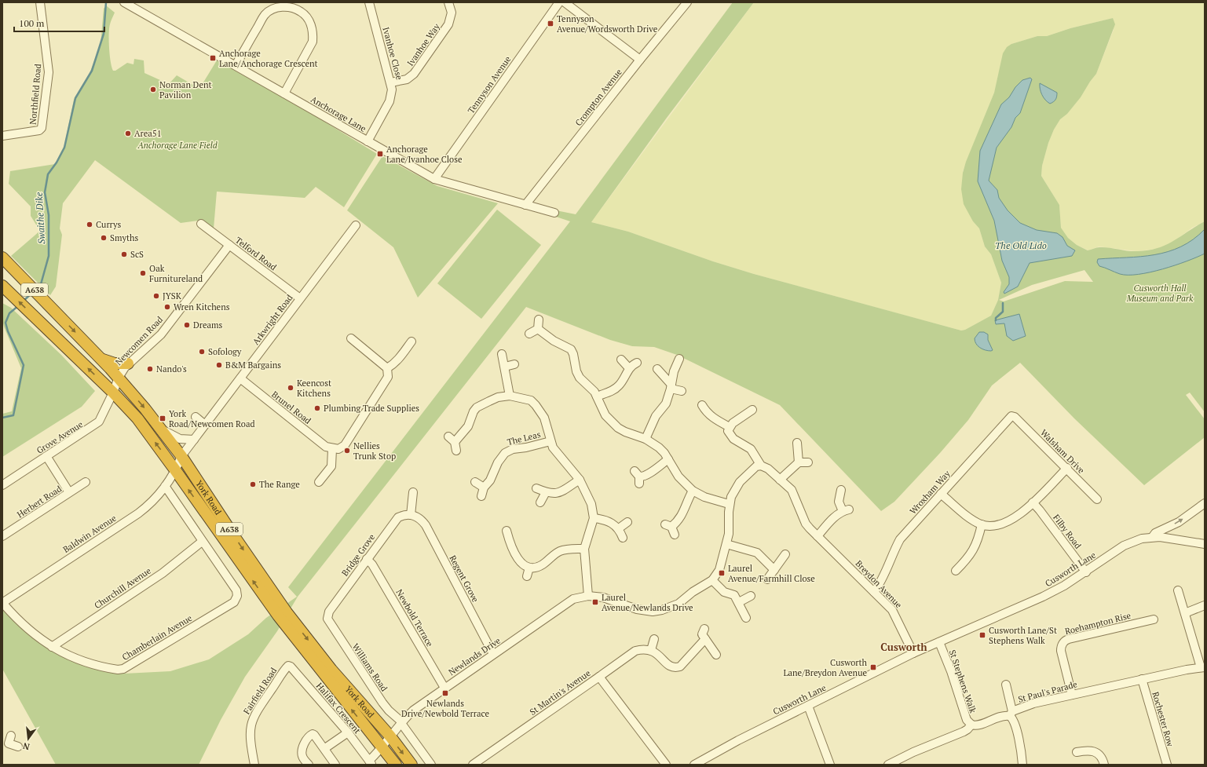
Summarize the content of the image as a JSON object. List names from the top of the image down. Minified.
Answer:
{"streets":{"highway":["A638","York Road"],"street":["Ivanhoe Way","Ivanhoe Close","Tennyson Avenue","Northfield Road","Crompton Avenue","Anchorage Lane","Telford Road","Arkwright Road","Newcomen Road","Brunel Road","Grove Avenue","The Leas","Walsham Drive","Wroxham Way","Herbert Road","Filby Road","Baldwin Avenue","Bridge Grove","Cusworth Lane","Regent Grove","Breydon Avenue","Churchill Avenue","Newbold Terrace","Roehampton Rise","Chamberlain Avenue","Newlands Drive","Williams Road","St Stephens Walk","Fairfield Road","St Paul's Parade","St Martin's Avenue","Halifax Crescent","Rochester Row"]},"crossings":[["Ivanhoe Way","Ivanhoe Close"],["Ivanhoe Close","Anchorage Lane"],["Tennyson Avenue","Anchorage Lane"],["Crompton Avenue","Anchorage Lane"],["Telford Road","Arkwright Road"],["Telford Road","Newcomen Road"],["Arkwright Road","Brunel Road"],["Arkwright Road","York Road"],["Arkwright Road","Baldwin Avenue"],["Newcomen Road","Grove Avenue"],["Newcomen Road","York Road"],["Grove Avenue","York Road"],["Walsham Drive","Wroxham Way"],["Wroxham Way","Breydon Avenue"],["York Road","Baldwin Avenue"],["York Road","Newlands Drive"],["Filby Road","Cusworth Lane"],["Baldwin Avenue","Chamberlain Avenue"],["Bridge Grove","Regent Grove"],["Bridge Grove","Newbold Terrace"],["Bridge Grove","Williams Road"],["Cusworth Lane","Breydon Avenue"],["Cusworth Lane","St Stephens Walk"],["Regent Grove","Newlands Drive"],["Churchill Avenue","Chamberlain Avenue"],["Newbold Terrace","Newlands Drive"],["Roehampton Rise","St Paul's Parade"],["Newlands Drive","Williams Road"],["Newlands Drive","Halifax Crescent"],["St Stephens Walk","St Paul's Parade"],["Fairfield Road","Halifax Crescent"],["St Paul's Parade","Rochester Row"]],"districts":["Cusworth"],"water":["Swaithe Dike","The Old Lido"],"parks":["Anchorage Lane Field","Cusworth Hall Museum and Park"],"places":{"transit":["Tennyson Avenue/Wordsworth Drive","Anchorage Lane/Anchorage Crescent","Anchorage Lane/Ivanhoe Close","York Road/Newcomen Road","Laurel Avenue/Farmhill Close","Laurel Avenue/Newlands Drive","Cusworth Lane/St Stephens Walk","Cusworth Lane/Breydon Avenue","Newlands Drive/Newbold Terrace"],"other":["Norman Dent Pavilion","Area51","Currys","Smyths","ScS","Oak Furnitureland","JYSK","Wren Kitchens","Dreams","Sofology","B&M Bargains","Nando's","Keencost Kitchens","Plumbing Trade Supplies","Nellies Trunk Stop","The Range"]},"scale_bar":"100 m","north":"bottom"}
